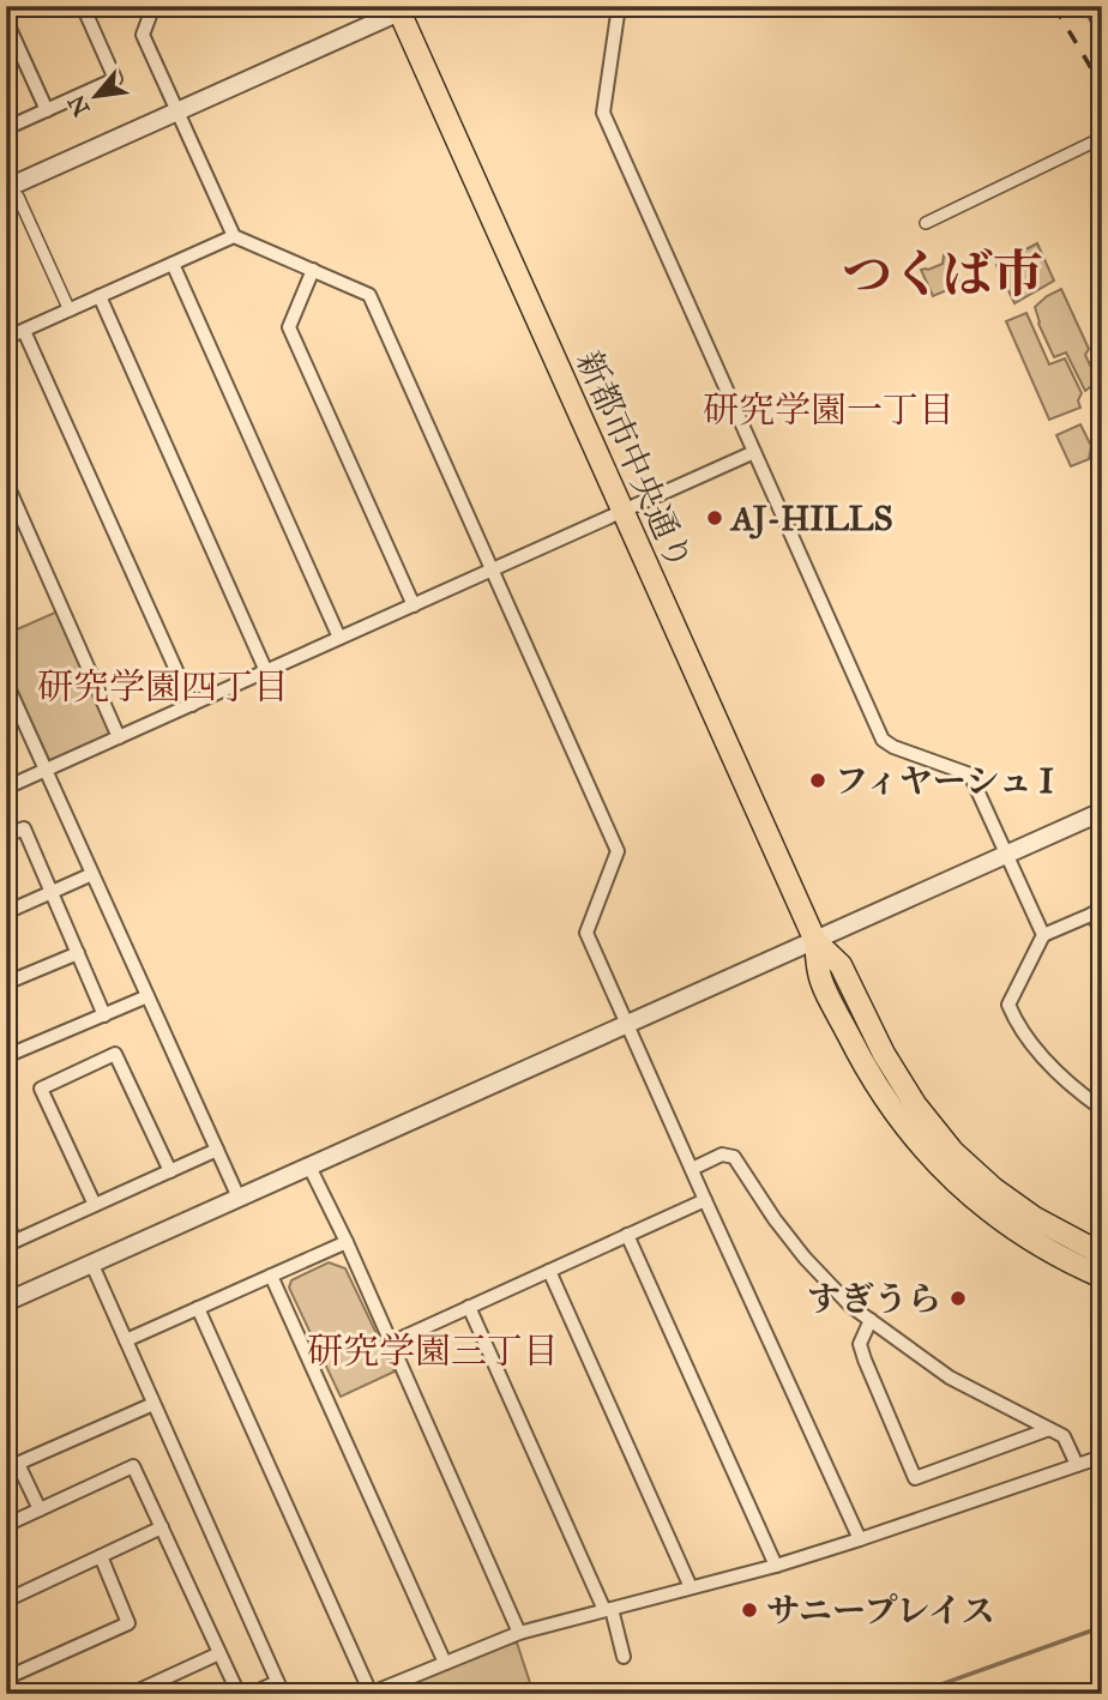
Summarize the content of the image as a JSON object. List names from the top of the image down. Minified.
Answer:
{"streets":{"main road":["新都市中央通り"]},"districts":["つくば市","研究学園一丁目","研究学園四丁目","研究学園三丁目"],"places":["AJ-HILLS","フィヤーシュ I","すぎうら","サニープレイス"],"north":"bottom left"}
